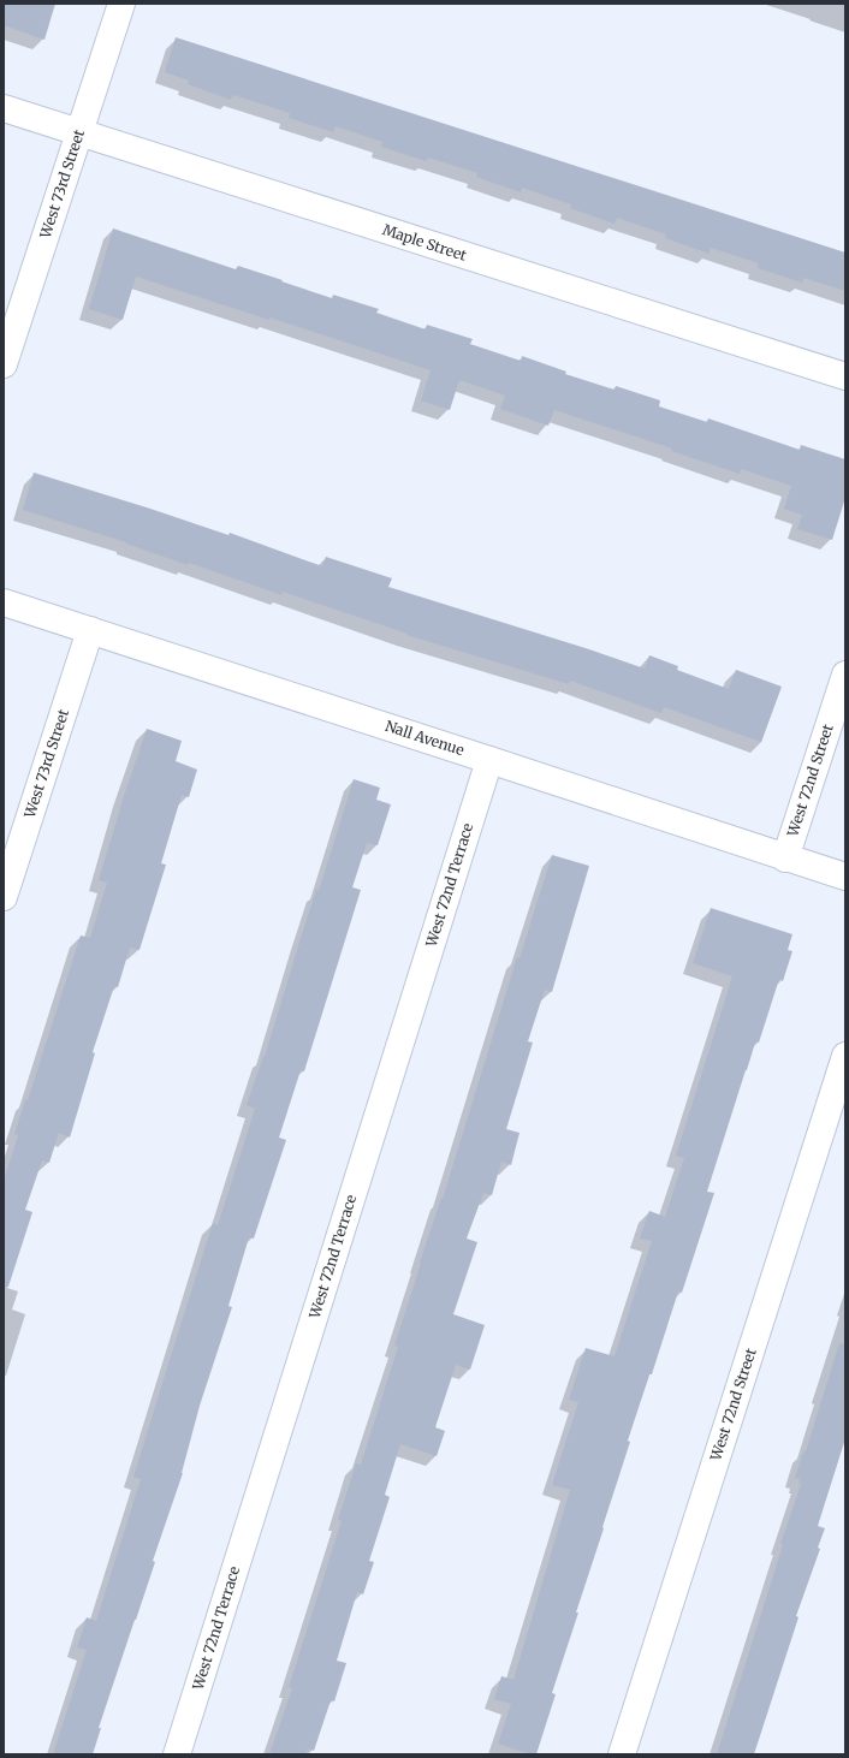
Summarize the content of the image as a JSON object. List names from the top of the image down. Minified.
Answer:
{"streets":{"street":["West 73rd Street","Maple Street","Nall Avenue","West 72nd Street","West 72nd Terrace"]},"crossings":[["West 73rd Street","Maple Street"],["West 73rd Street","Nall Avenue"],["Nall Avenue","West 72nd Street"],["Nall Avenue","West 72nd Terrace"]]}
